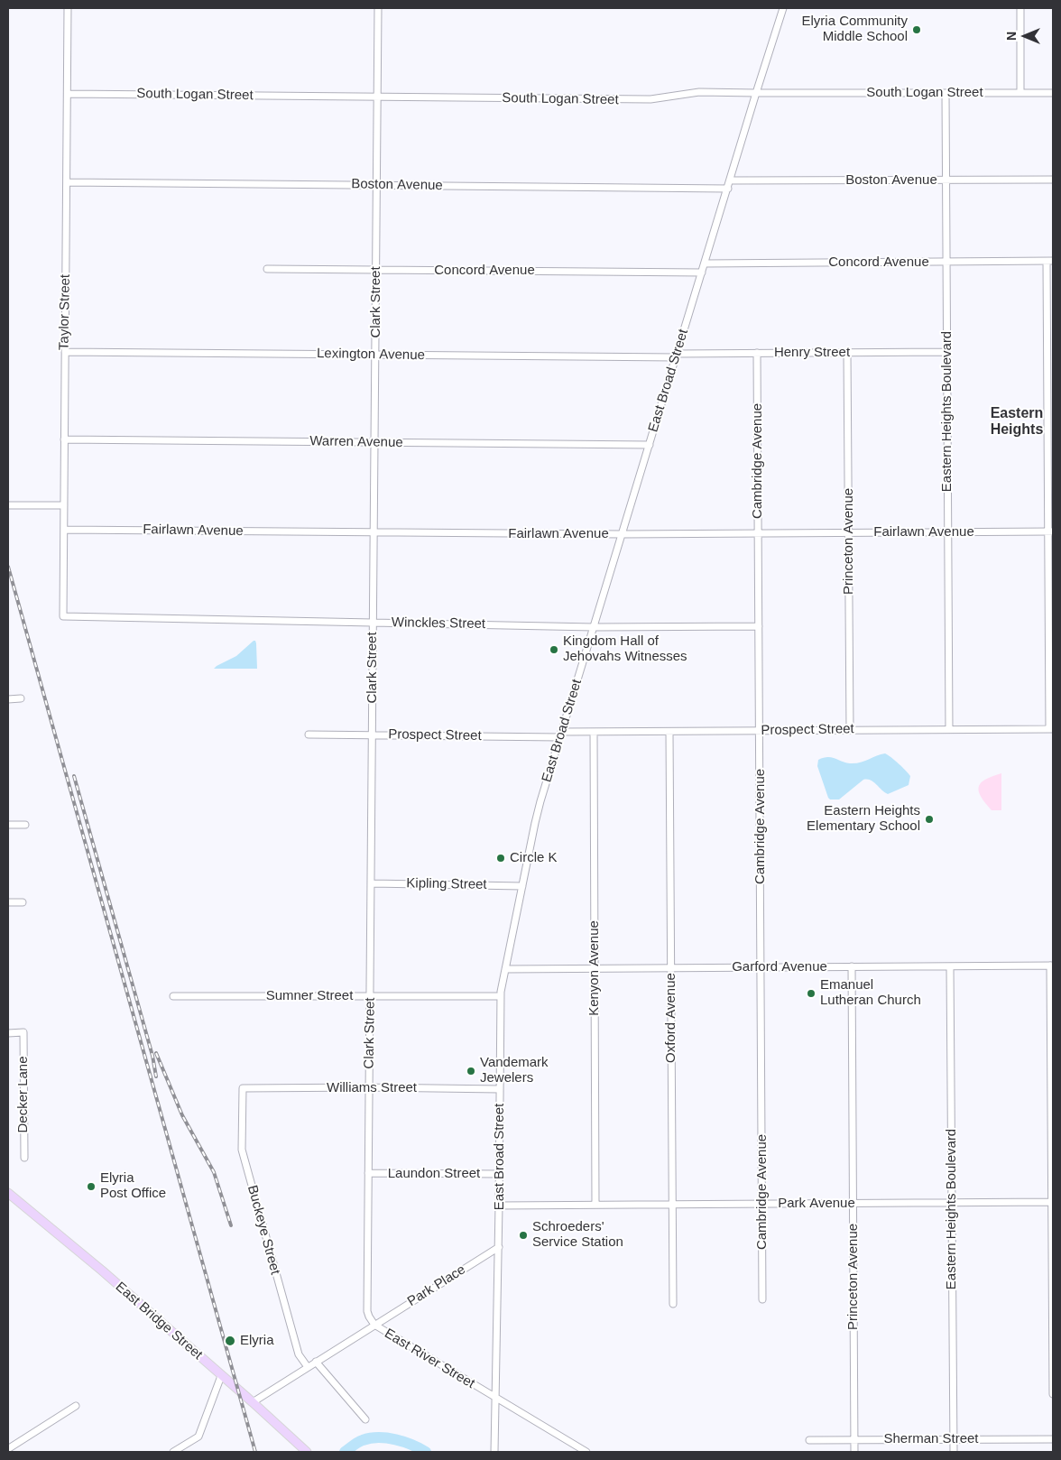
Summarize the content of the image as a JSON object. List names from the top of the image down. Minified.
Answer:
{"streets":{"main road":["East Bridge Street"],"street":["South Logan Street","Boston Avenue","Concord Avenue","Clark Street","Taylor Street","Henry Street","Lexington Avenue","East Broad Street","Eastern Heights Boulevard","Warren Avenue","Cambridge Avenue","Fairlawn Avenue","Princeton Avenue","Winckles Street","Prospect Street","Kipling Street","Garford Avenue","Kenyon Avenue","Sumner Street","Oxford Avenue","Williams Street","Decker Lane","Laundon Street","Park Avenue","Buckeye Street","Park Place","East River Street","Sherman Street"]},"crossings":[["South Logan Street","Clark Street"],["South Logan Street","Taylor Street"],["South Logan Street","East Broad Street"],["South Logan Street","Eastern Heights Boulevard"],["Boston Avenue","Clark Street"],["Boston Avenue","Taylor Street"],["Boston Avenue","East Broad Street"],["Boston Avenue","Eastern Heights Boulevard"],["Concord Avenue","Clark Street"],["Concord Avenue","East Broad Street"],["Concord Avenue","Eastern Heights Boulevard"],["Clark Street","Lexington Avenue"],["Clark Street","Warren Avenue"],["Clark Street","Fairlawn Avenue"],["Clark Street","Winckles Street"],["Clark Street","Prospect Street"],["Clark Street","Kipling Street"],["Clark Street","Sumner Street"],["Clark Street","Williams Street"],["Clark Street","Laundon Street"],["Clark Street","Park Place"],["Clark Street","East River Street"],["Taylor Street","Lexington Avenue"],["Taylor Street","Warren Avenue"],["Taylor Street","Fairlawn Avenue"],["Taylor Street","Winckles Street"],["Henry Street","Lexington Avenue"],["Henry Street","East Broad Street"],["Henry Street","Eastern Heights Boulevard"],["Henry Street","Cambridge Avenue"],["Henry Street","Princeton Avenue"],["Lexington Avenue","East Broad Street"],["East Broad Street","Warren Avenue"],["East Broad Street","Fairlawn Avenue"],["East Broad Street","Winckles Street"],["East Broad Street","Prospect Street"],["East Broad Street","Kipling Street"],["East Broad Street","Garford Avenue"],["East Broad Street","Sumner Street"],["East Broad Street","Williams Street"],["East Broad Street","Laundon Street"],["East Broad Street","Park Avenue"],["East Broad Street","Park Place"],["East Broad Street","East River Street"],["Eastern Heights Boulevard","Fairlawn Avenue"],["Eastern Heights Boulevard","Prospect Street"],["Eastern Heights Boulevard","Garford Avenue"],["Eastern Heights Boulevard","Park Avenue"],["Eastern Heights Boulevard","Sherman Street"],["Cambridge Avenue","Fairlawn Avenue"],["Cambridge Avenue","Winckles Street"],["Cambridge Avenue","Prospect Street"],["Cambridge Avenue","Garford Avenue"],["Cambridge Avenue","Park Avenue"],["Fairlawn Avenue","Princeton Avenue"],["Princeton Avenue","Prospect Street"],["Princeton Avenue","Garford Avenue"],["Princeton Avenue","Park Avenue"],["Princeton Avenue","Sherman Street"],["Prospect Street","Kenyon Avenue"],["Prospect Street","Oxford Avenue"],["Garford Avenue","Kenyon Avenue"],["Garford Avenue","Oxford Avenue"],["Kenyon Avenue","Park Avenue"],["Oxford Avenue","Park Avenue"],["Williams Street","Buckeye Street"],["Buckeye Street","East River Street"],["Park Place","East River Street"],["East Bridge Street","East River Street"]],"districts":["Eastern Heights"],"places":["Elyria Community Middle School","Kingdom Hall of Jehovahs Witnesses","Eastern Heights Elementary School","Circle K","Emanuel Lutheran Church","Vandemark Jewelers","Elyria Post Office","Schroeders' Service Station","Elyria"],"north":"left"}
